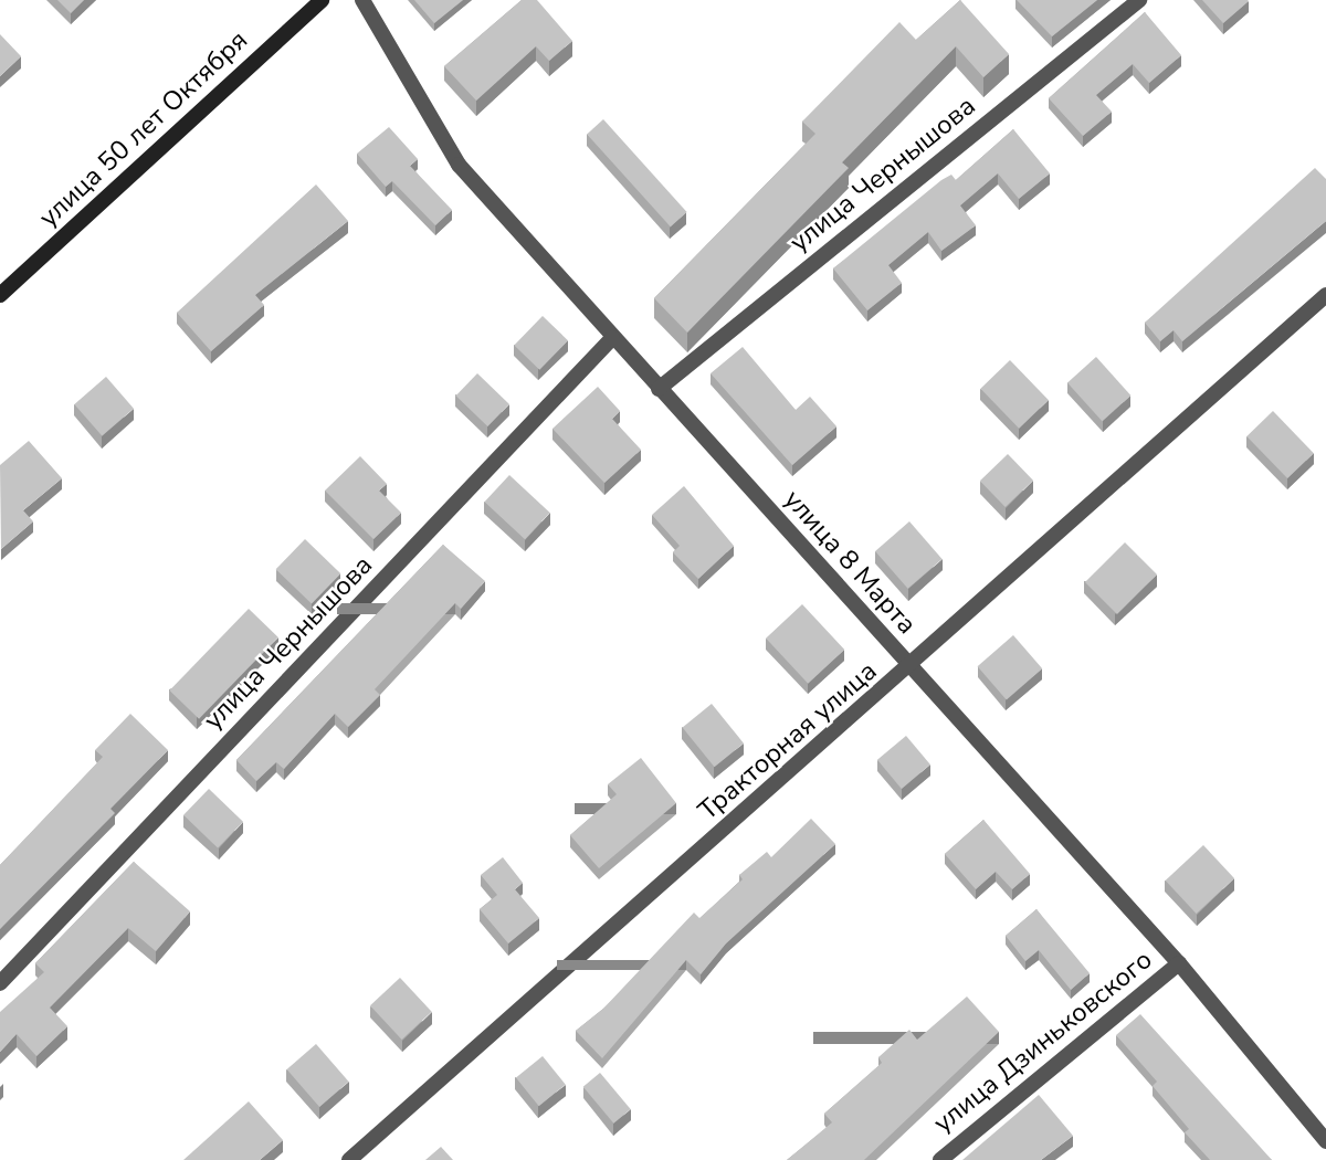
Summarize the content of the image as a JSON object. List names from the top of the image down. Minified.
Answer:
{"streets":{"main road":["улица 50 лет Октября"],"street":["улица Чернышова","улица 8 Марта","Тракторная улица","улица Дзиньковского"]},"crossings":[["улица Чернышова","улица 8 Марта"],["улица 8 Марта","Тракторная улица"],["улица 8 Марта","улица Дзиньковского"]]}
